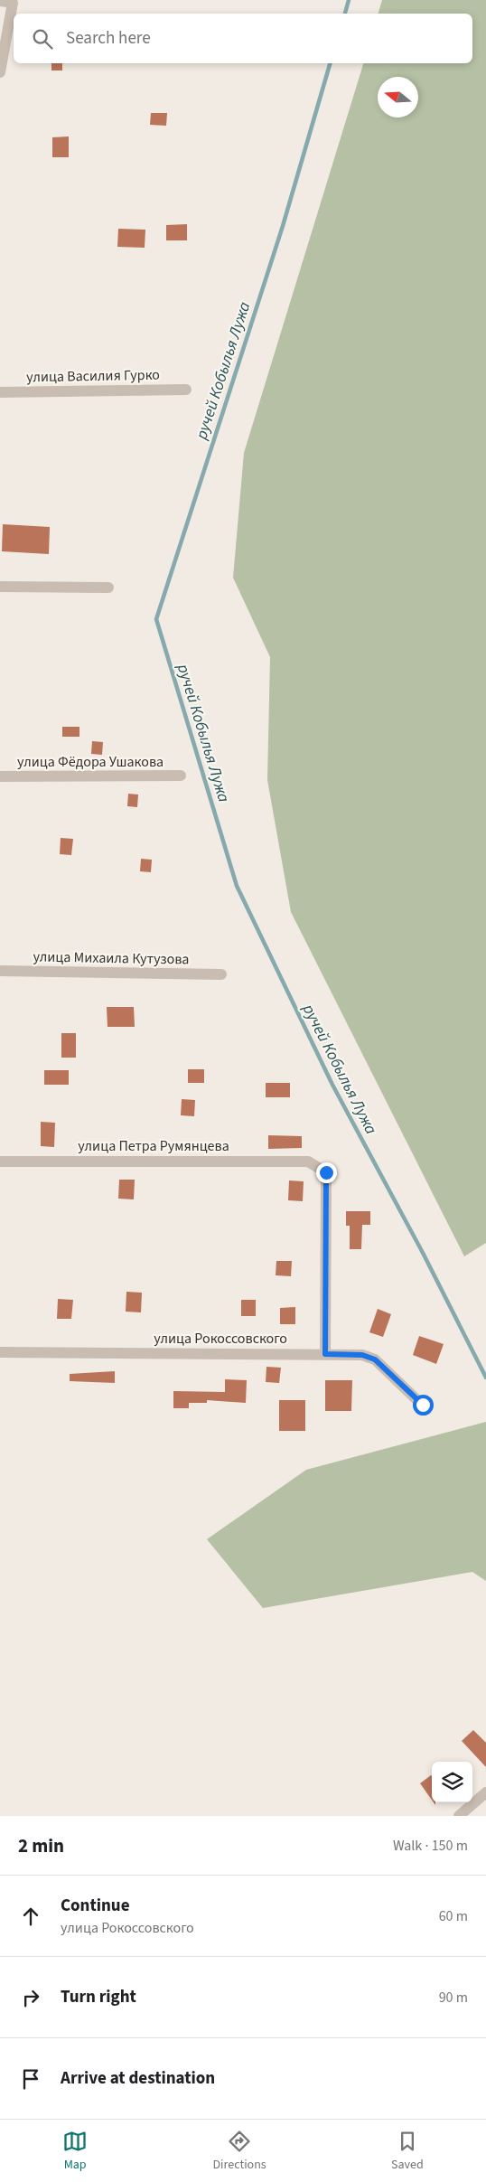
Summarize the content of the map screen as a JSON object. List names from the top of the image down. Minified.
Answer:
{"streets":{"street":["улица Василия Гурко","улица Фёдора Ушакова","улица Михаила Кутузова","улица Петра Румянцева","улица Рокоссовского"]},"crossings":[["улица Петра Румянцева","улица Рокоссовского"]],"water":["ручей Кобылья Лужа"],"north":"left","page":{"search":"Search here","heading":["2 min","Walk · 150 m"],"list":[["Continue","улица Рокоссовского","60 m"],["Turn right","90 m"],"Arrive at destination"],"nav":["Map","Directions","Saved"]}}
